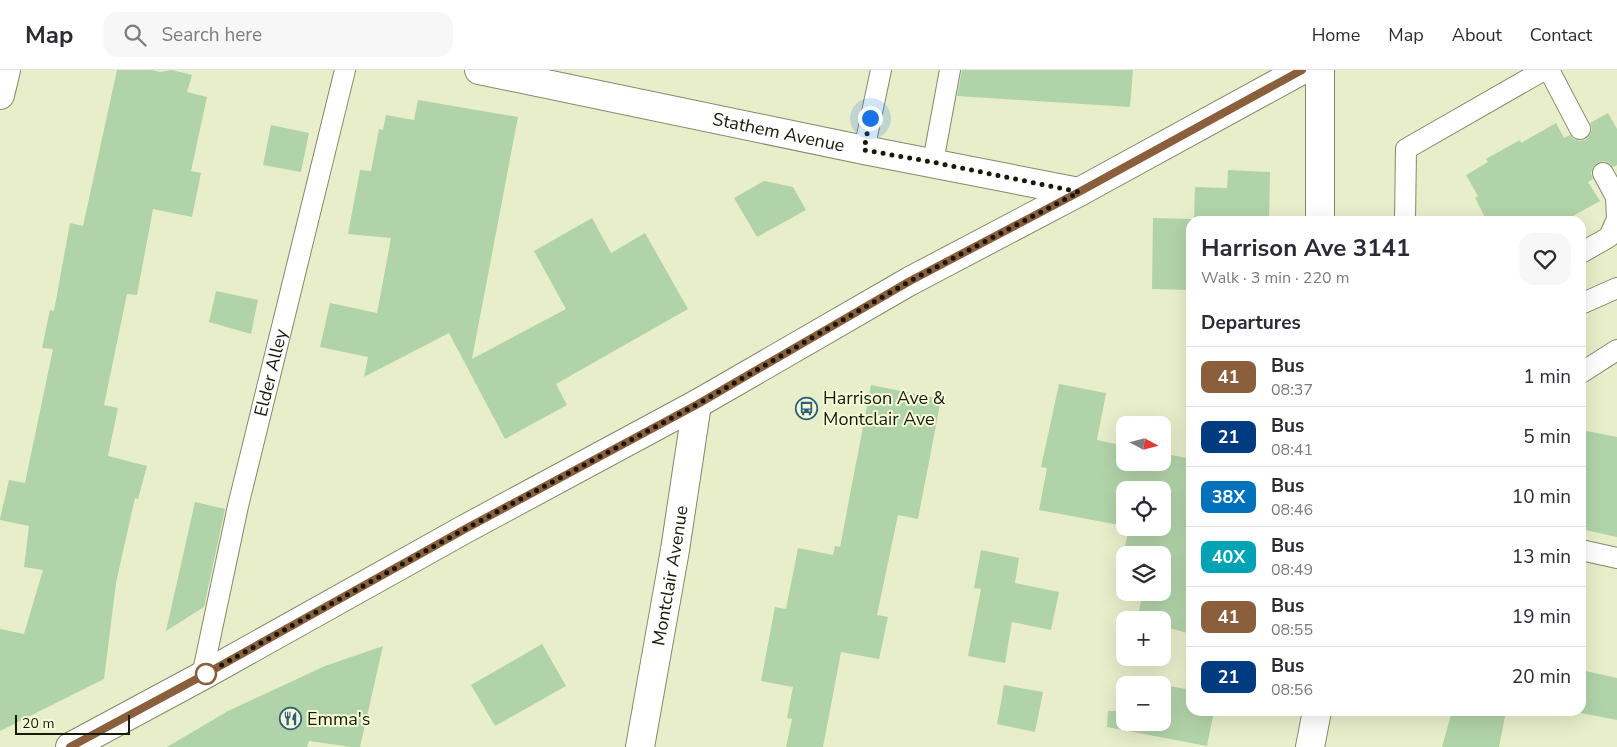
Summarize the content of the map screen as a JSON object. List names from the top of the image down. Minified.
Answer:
{"streets":{"main road":["Stathem Avenue","Montclair Avenue"],"lane":["Elder Alley"]},"places":{"bus stop":["Harrison Ave & Montclair Ave"],"restaurant":["Emma's"]},"lines":["bus line 41"],"scale_bar":"20 m","north":"right","page":{"header":"Map","search":"Search here","nav":["Home","Map","About","Contact"],"heading":[["Harrison Ave 3141","Walk · 3 min · 220 m"],"Departures"],"list":[{"mark":"41","name":"Bus","note":"08:37","value":"1 min"},{"mark":"21","name":"Bus","note":"08:41","value":"5 min"},{"mark":"38X","name":"Bus","note":"08:46","value":"10 min"},{"mark":"40X","name":"Bus","note":"08:49","value":"13 min"},{"mark":"41","name":"Bus","note":"08:55","value":"19 min"},{"mark":"21","name":"Bus","note":"08:56","value":"20 min"}],"map_buttons":["+","−"],"scale":"20 m"}}
